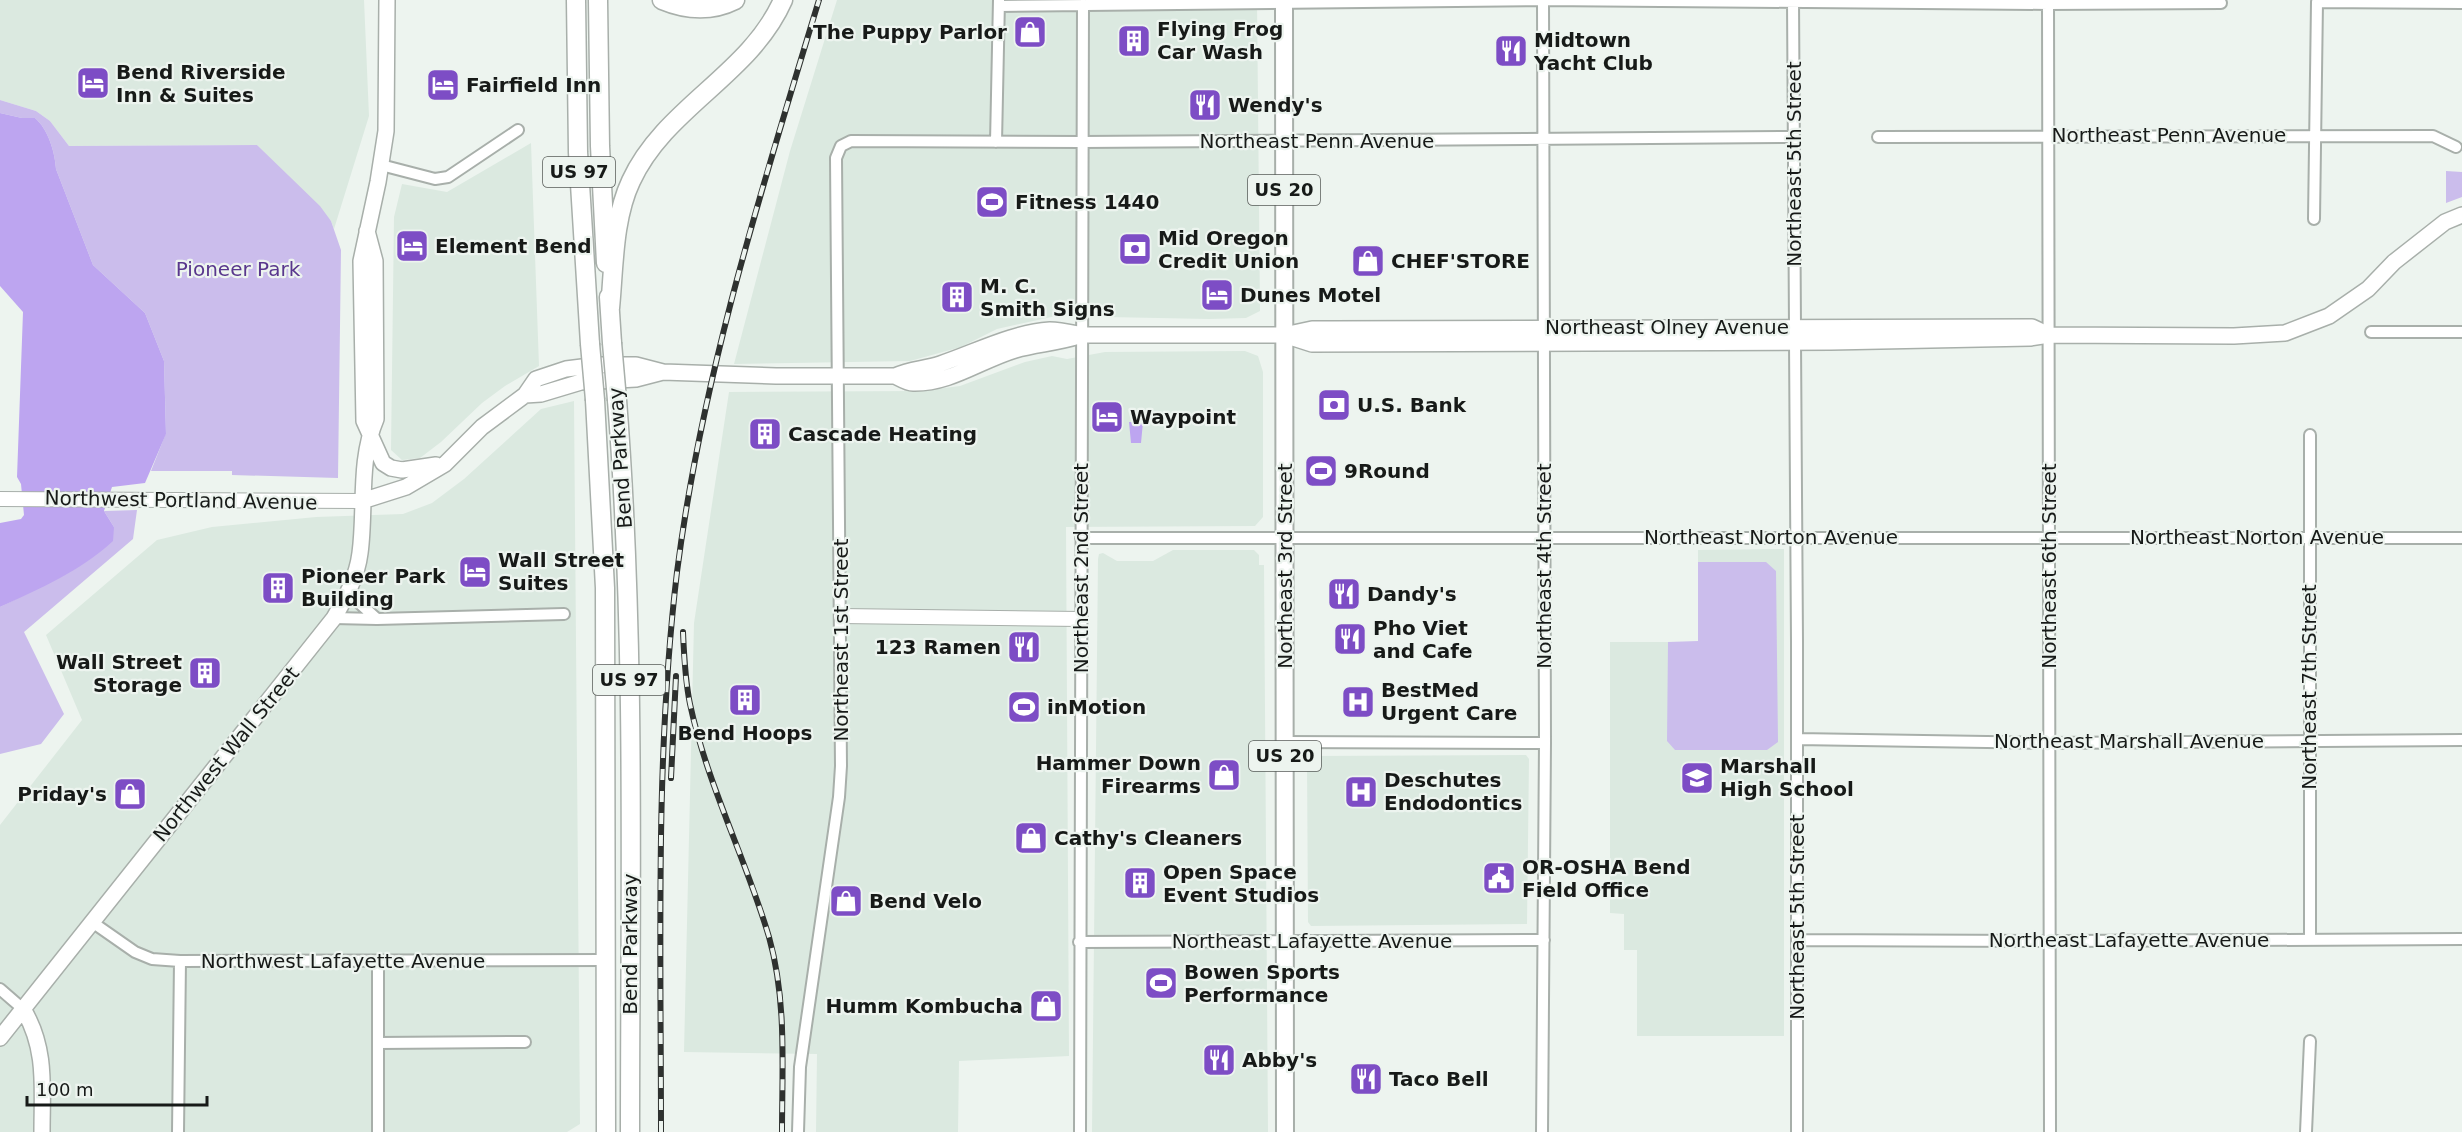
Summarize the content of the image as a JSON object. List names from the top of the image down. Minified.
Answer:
{"streets":{"highway":["US 97","Bend Parkway"],"main road":["US 20","Northeast Olney Avenue","Northeast 3rd Street","Northwest Wall Street"],"street":["Northeast Penn Avenue","Northeast 5th Street","Northwest Portland Avenue","Northeast Norton Avenue","Northeast 4th Street","Northeast 6th Street","Northeast 2nd Street","Northeast 1st Street","Northeast 7th Street","Northeast Marshall Avenue","Northeast Lafayette Avenue","Northwest Lafayette Avenue"]},"crossings":[["Northeast Penn Avenue","Northeast 5th Street"],["Northeast Penn Avenue","Northeast 3rd Street"],["Northeast Penn Avenue","Northeast 4th Street"],["Northeast Penn Avenue","Northeast 6th Street"],["Northeast Penn Avenue","Northeast 2nd Street"],["Northeast Penn Avenue","Northeast 1st Street"],["Northeast 5th Street","Northeast Olney Avenue"],["Northeast 5th Street","Northeast Norton Avenue"],["Northeast 5th Street","Northeast Marshall Avenue"],["Northeast 5th Street","Northeast Lafayette Avenue"],["Northeast Olney Avenue","Northwest Portland Avenue"],["Northeast Olney Avenue","Northeast 3rd Street"],["Northeast Olney Avenue","Northeast 4th Street"],["Northeast Olney Avenue","Northeast 6th Street"],["Northeast Olney Avenue","Northeast 2nd Street"],["Northeast Olney Avenue","Northeast 1st Street"],["Northeast Olney Avenue","Northwest Wall Street"],["Bend Parkway","Northwest Lafayette Avenue"],["Northwest Portland Avenue","Northwest Wall Street"],["Northeast Norton Avenue","Northeast 3rd Street"],["Northeast Norton Avenue","Northeast 4th Street"],["Northeast Norton Avenue","Northeast 6th Street"],["Northeast Norton Avenue","Northeast 2nd Street"],["Northeast Norton Avenue","Northeast 7th Street"],["Northeast 3rd Street","Northeast Lafayette Avenue"],["Northeast 4th Street","Northeast Lafayette Avenue"],["Northeast 6th Street","Northeast Marshall Avenue"],["Northeast 6th Street","Northeast Lafayette Avenue"],["Northeast 2nd Street","Northeast Lafayette Avenue"],["Northeast 7th Street","Northeast Marshall Avenue"],["Northeast 7th Street","Northeast Lafayette Avenue"],["Northwest Wall Street","Northwest Lafayette Avenue"]],"parks":["Pioneer Park"],"places":{"shop":["The Puppy Parlor","CHEF'STORE","Hammer Down Firearms","Priday's","Cathy's Cleaners","Bend Velo","Humm Kombucha"],"building":["Flying Frog Car Wash","M. C. Smith Signs","Cascade Heating","Pioneer Park Building","Wall Street Storage","Bend Hoops","Open Space Event Studios"],"restaurant":["Midtown Yacht Club","Wendy's","Dandy's","Pho Viet and Cafe","123 Ramen","Abby's","Taco Bell"],"hotel":["Bend Riverside Inn & Suites","Fairfield Inn","Element Bend","Dunes Motel","Waypoint","Wall Street Suites"],"sports":["Fitness 1440","9Round","inMotion","Bowen Sports Performance"],"bank":["Mid Oregon Credit Union","U.S. Bank"],"hospital":["BestMed Urgent Care","Deschutes Endodontics"],"school or university":["Marshall High School"],"public building":["OR-OSHA Bend Field Office"]},"scale_bar":"100 m"}
